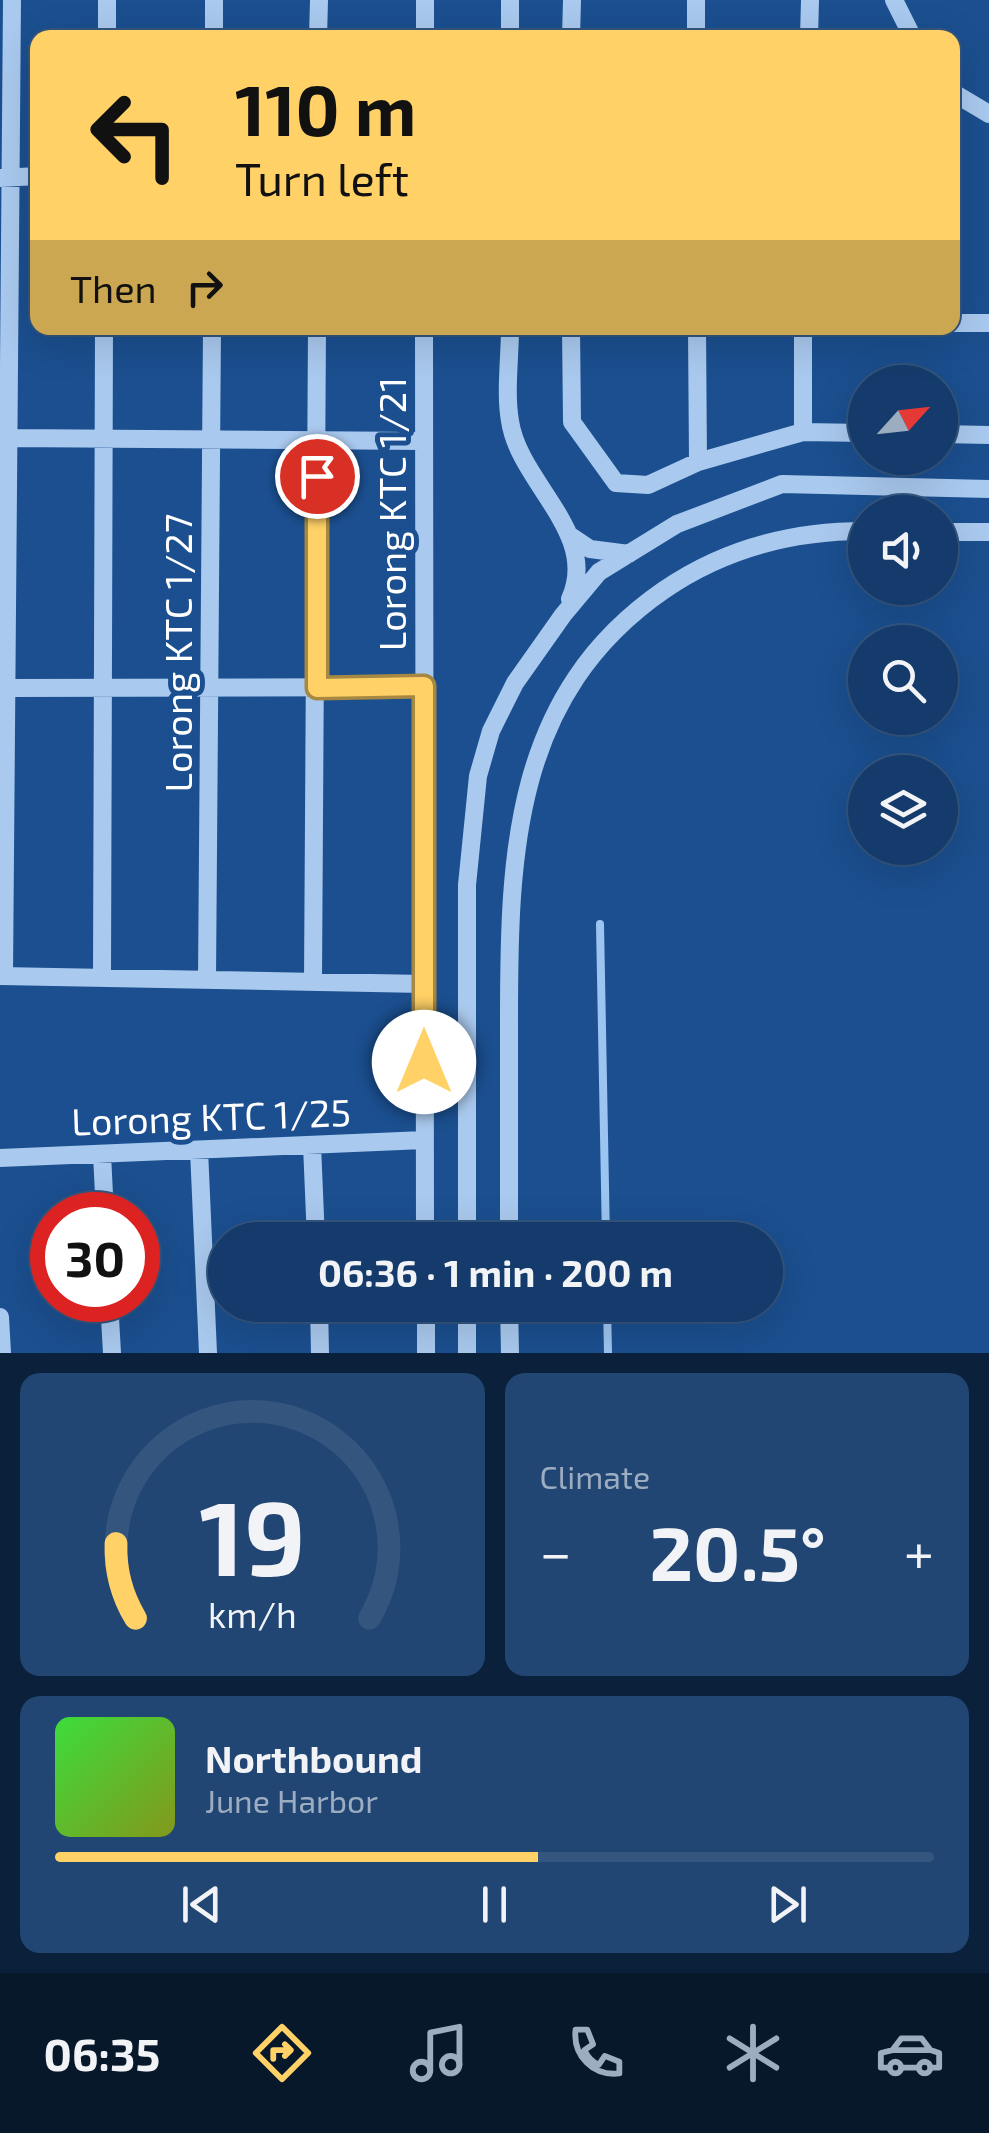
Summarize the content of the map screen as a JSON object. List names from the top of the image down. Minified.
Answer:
{"streets":{"street":["Lorong KTC 1/21","Lorong KTC 1/27","Lorong KTC 1/25"]},"crossings":[["Lorong KTC 1/21","Lorong KTC 1/25"]],"north":"top right","page":{"turn":["110 m","Turn left"],"then":"Then","limit":"30","trip":"06:36 · 1 min · 200 m","tile":"Climate","heat":["−","20.5°","+"],"song":["Northbound","June Harbor"],"tabs":"06:35","gauge":["19","km/h"]}}
